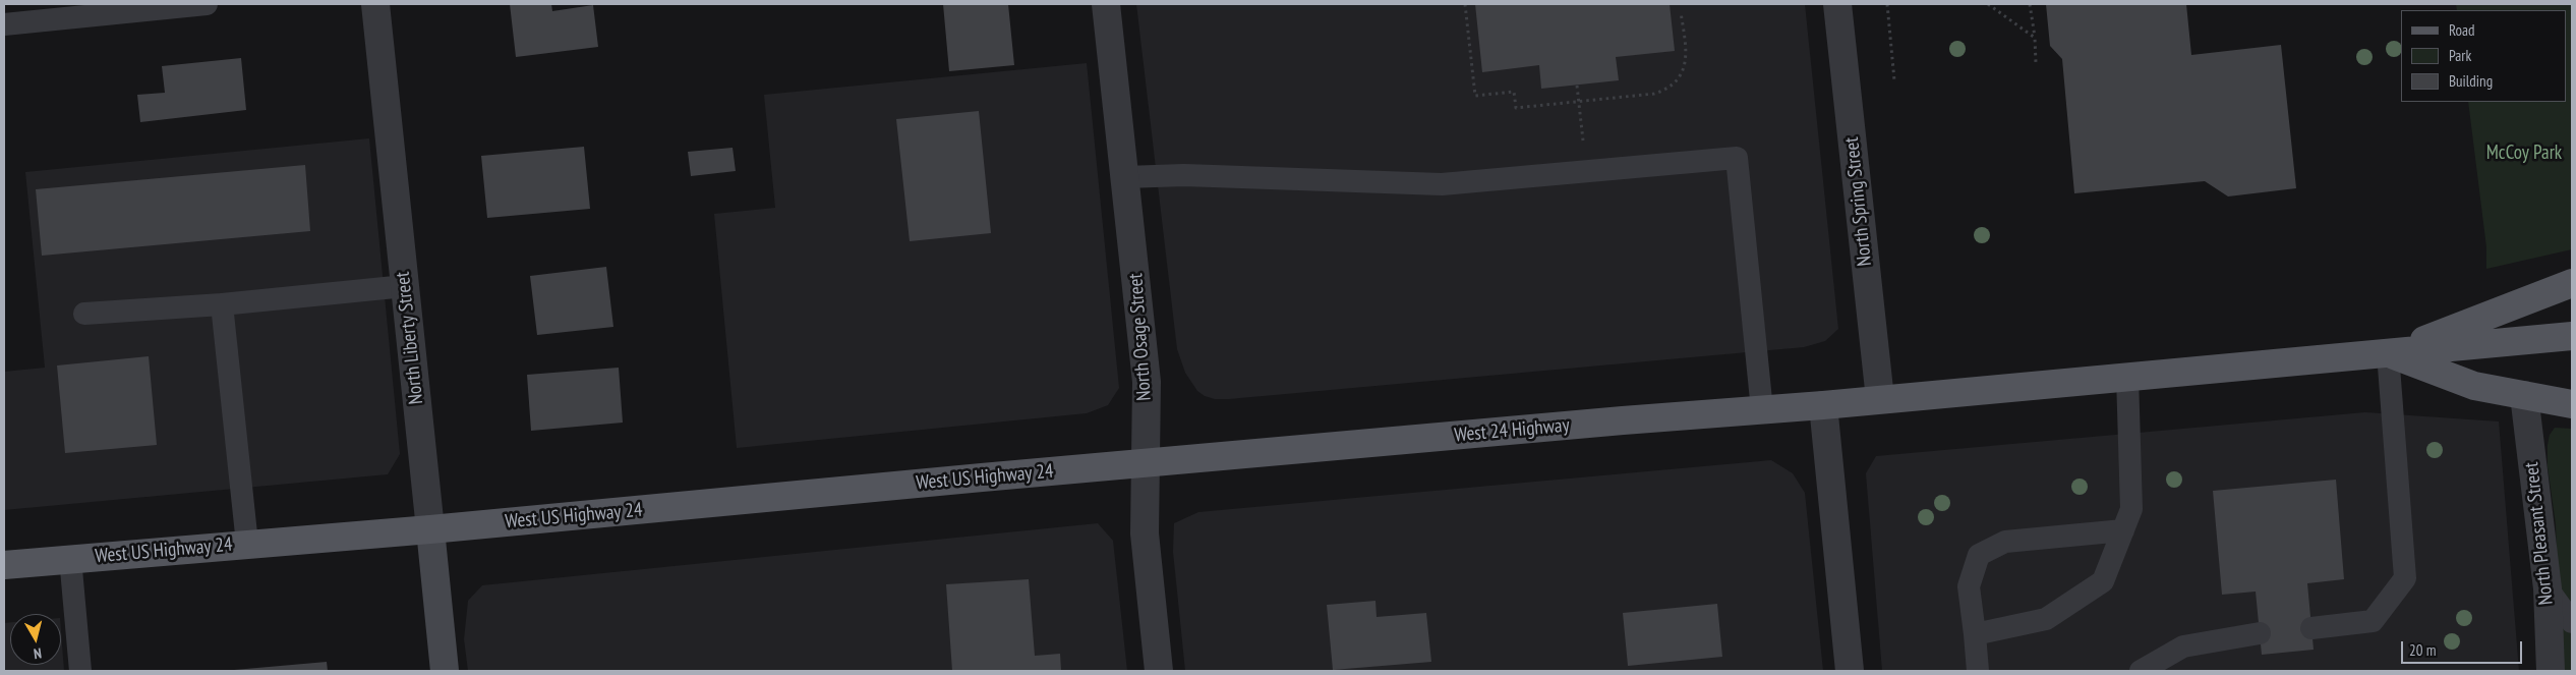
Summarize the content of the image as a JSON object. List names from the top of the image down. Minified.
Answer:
{"streets":{"main road":["North Liberty Street","West 24 Highway","West US Highway 24"],"street":["North Spring Street","North Osage Street","North Pleasant Street"]},"crossings":[["North Spring Street","West 24 Highway"],["North Osage Street","West 24 Highway"],["North Osage Street","West US Highway 24"],["North Liberty Street","West US Highway 24"],["West 24 Highway","West US Highway 24"]],"parks":["McCoy Park"],"legend":["Road","Park","Building"],"scale_bar":"20 m","north":"bottom"}
